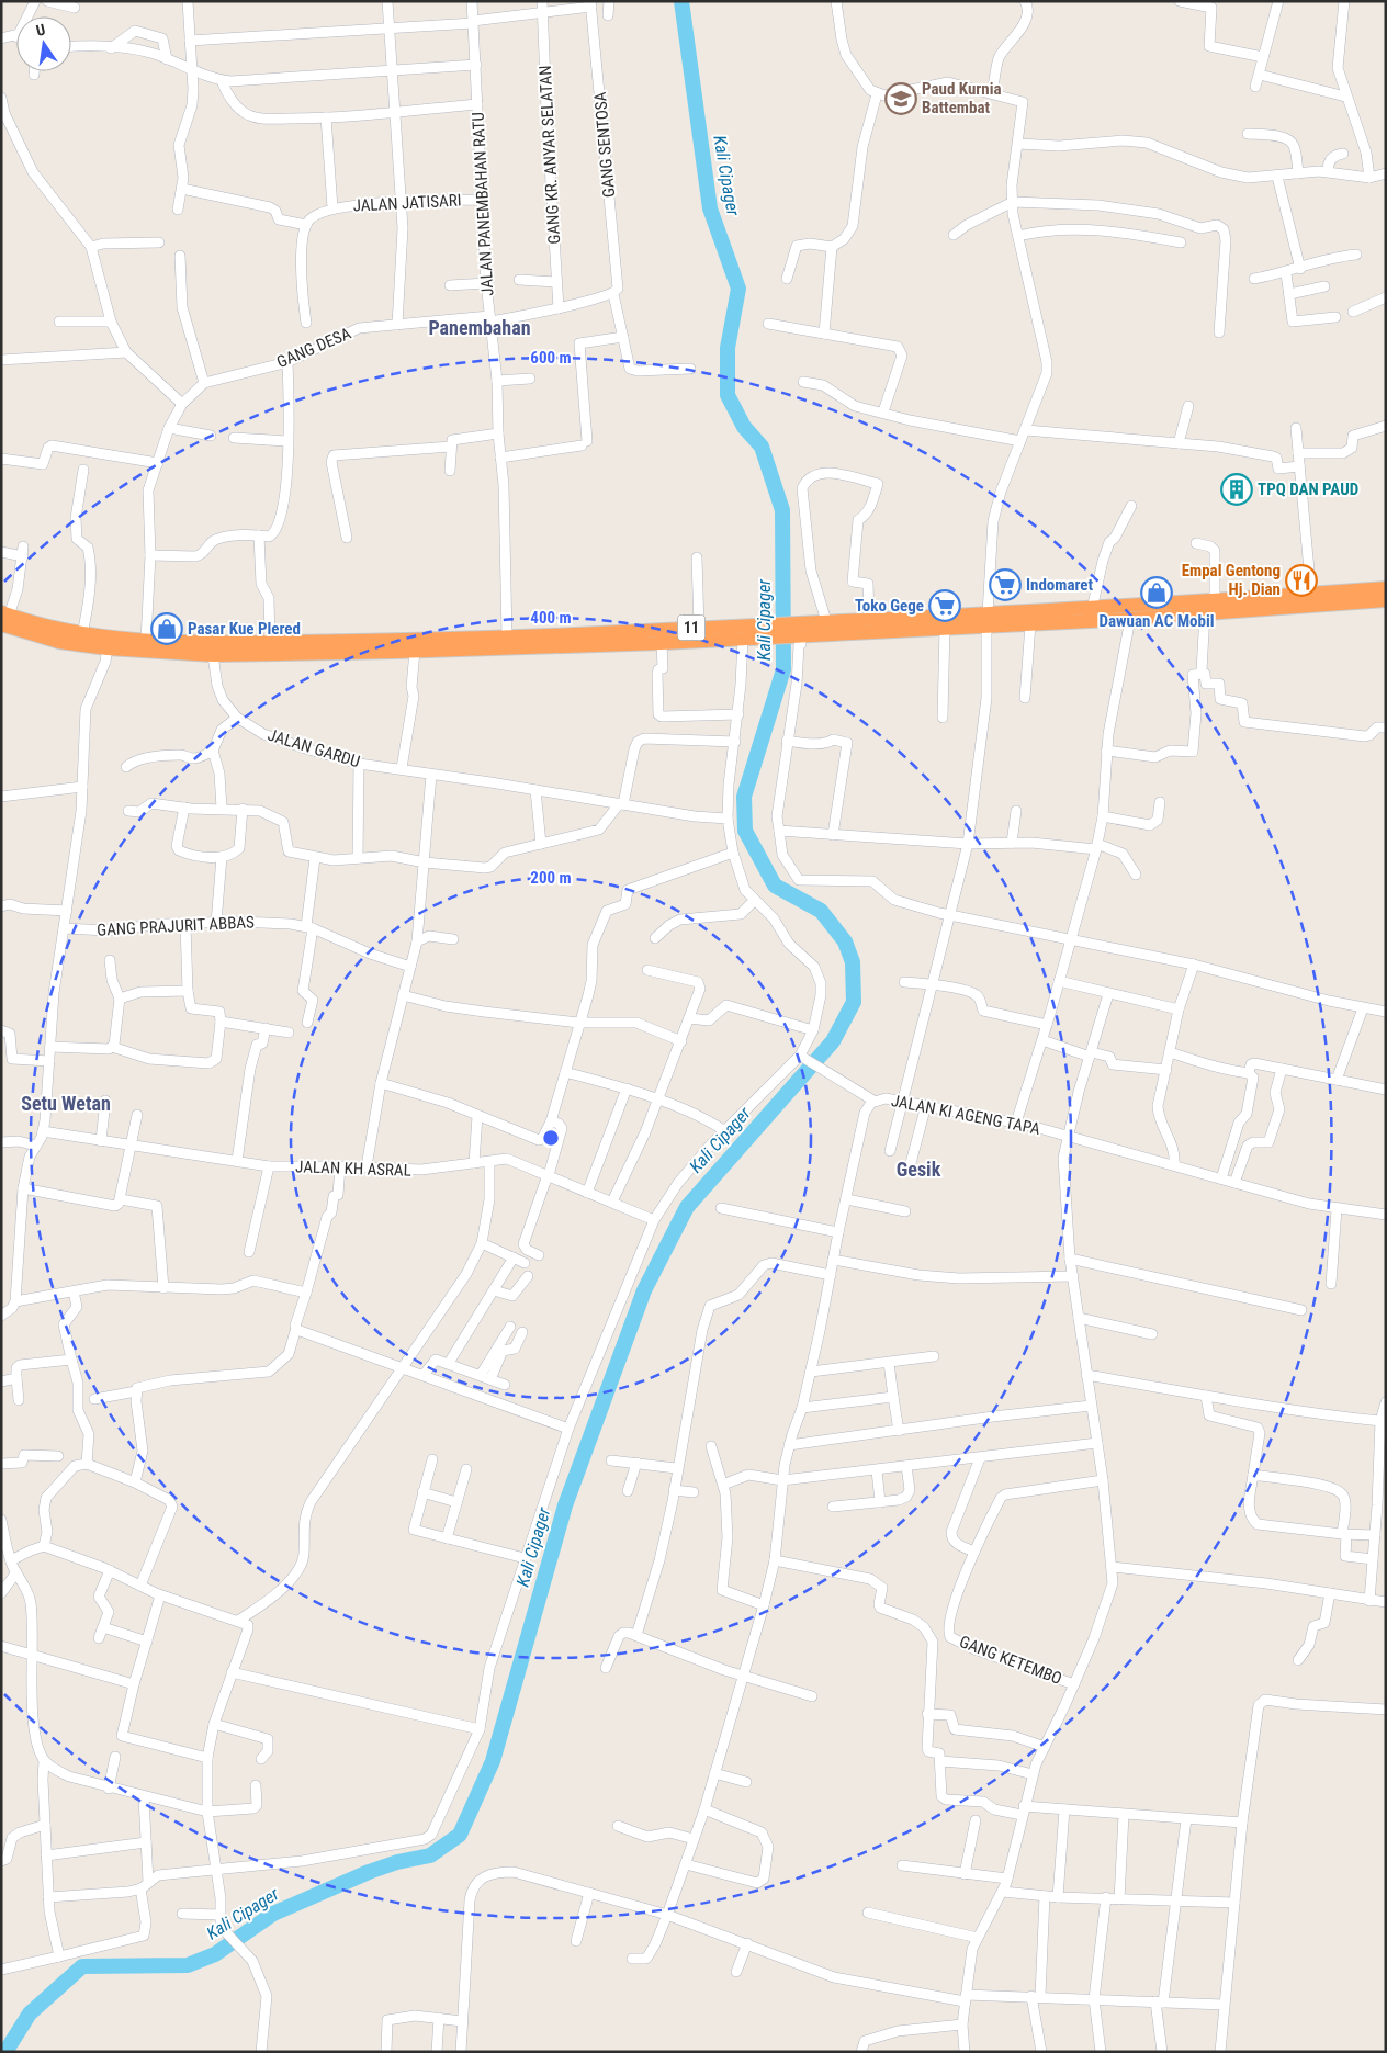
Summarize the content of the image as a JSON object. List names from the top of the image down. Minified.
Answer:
{"streets":{"highway":["11"],"street":["GANG SENTOSA","GANG KR. ANYAR SELATAN","JALAN JATISARI","JALAN PANEMBAHAN RATU","GANG DESA","JALAN GARDU","GANG PRAJURIT ABBAS","JALAN KI AGENG TAPA","JALAN KH ASRAL","GANG KETEMBO"]},"crossings":[["GANG SENTOSA","GANG DESA"],["GANG KR. ANYAR SELATAN","GANG DESA"],["JALAN JATISARI","JALAN PANEMBAHAN RATU"],["JALAN PANEMBAHAN RATU","GANG DESA"],["JALAN PANEMBAHAN RATU","11"],["GANG DESA","11"],["11","JALAN GARDU"]],"districts":["Panembahan","Setu Wetan","Gesik"],"water":["Kali Cipager"],"places":{"school or university":["Paud Kurnia Battembat"],"building":["TPQ DAN PAUD"],"restaurant":["Empal Gentong Hj. Dian"],"supermarket":["Indomaret","Toko Gege"],"shop":["Dawuan AC Mobil","Pasar Kue Plered"]},"north":"top","rings":["600 m","400 m","200 m"]}
